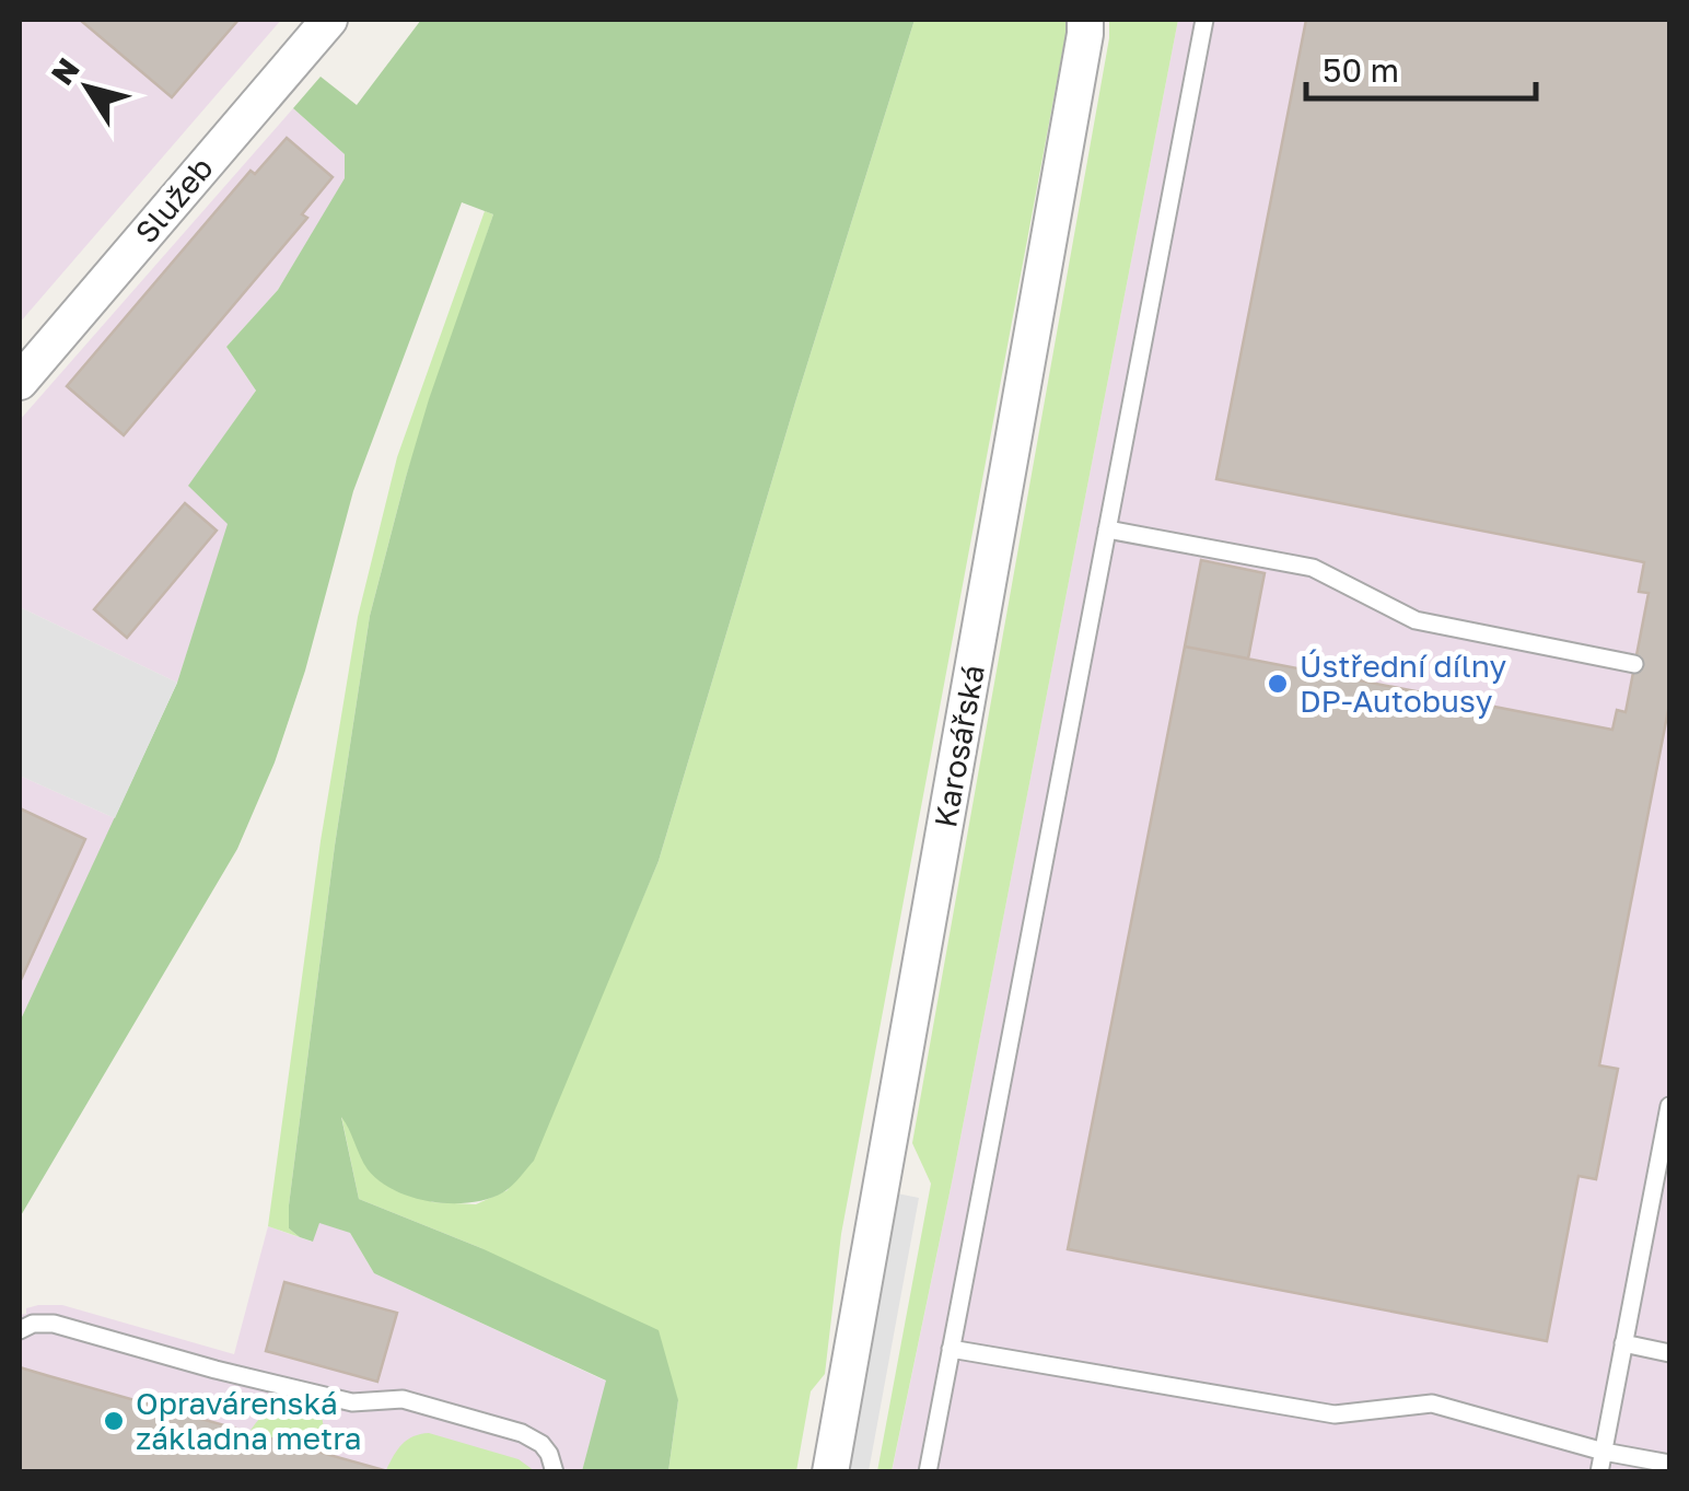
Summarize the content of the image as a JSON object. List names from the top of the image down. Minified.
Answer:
{"streets":{"street":["Služeb","Karosářská"]},"places":["Ústřední dílny DP-Autobusy","Opravárenská základna metra"],"scale_bar":"50 m","north":"top left"}
